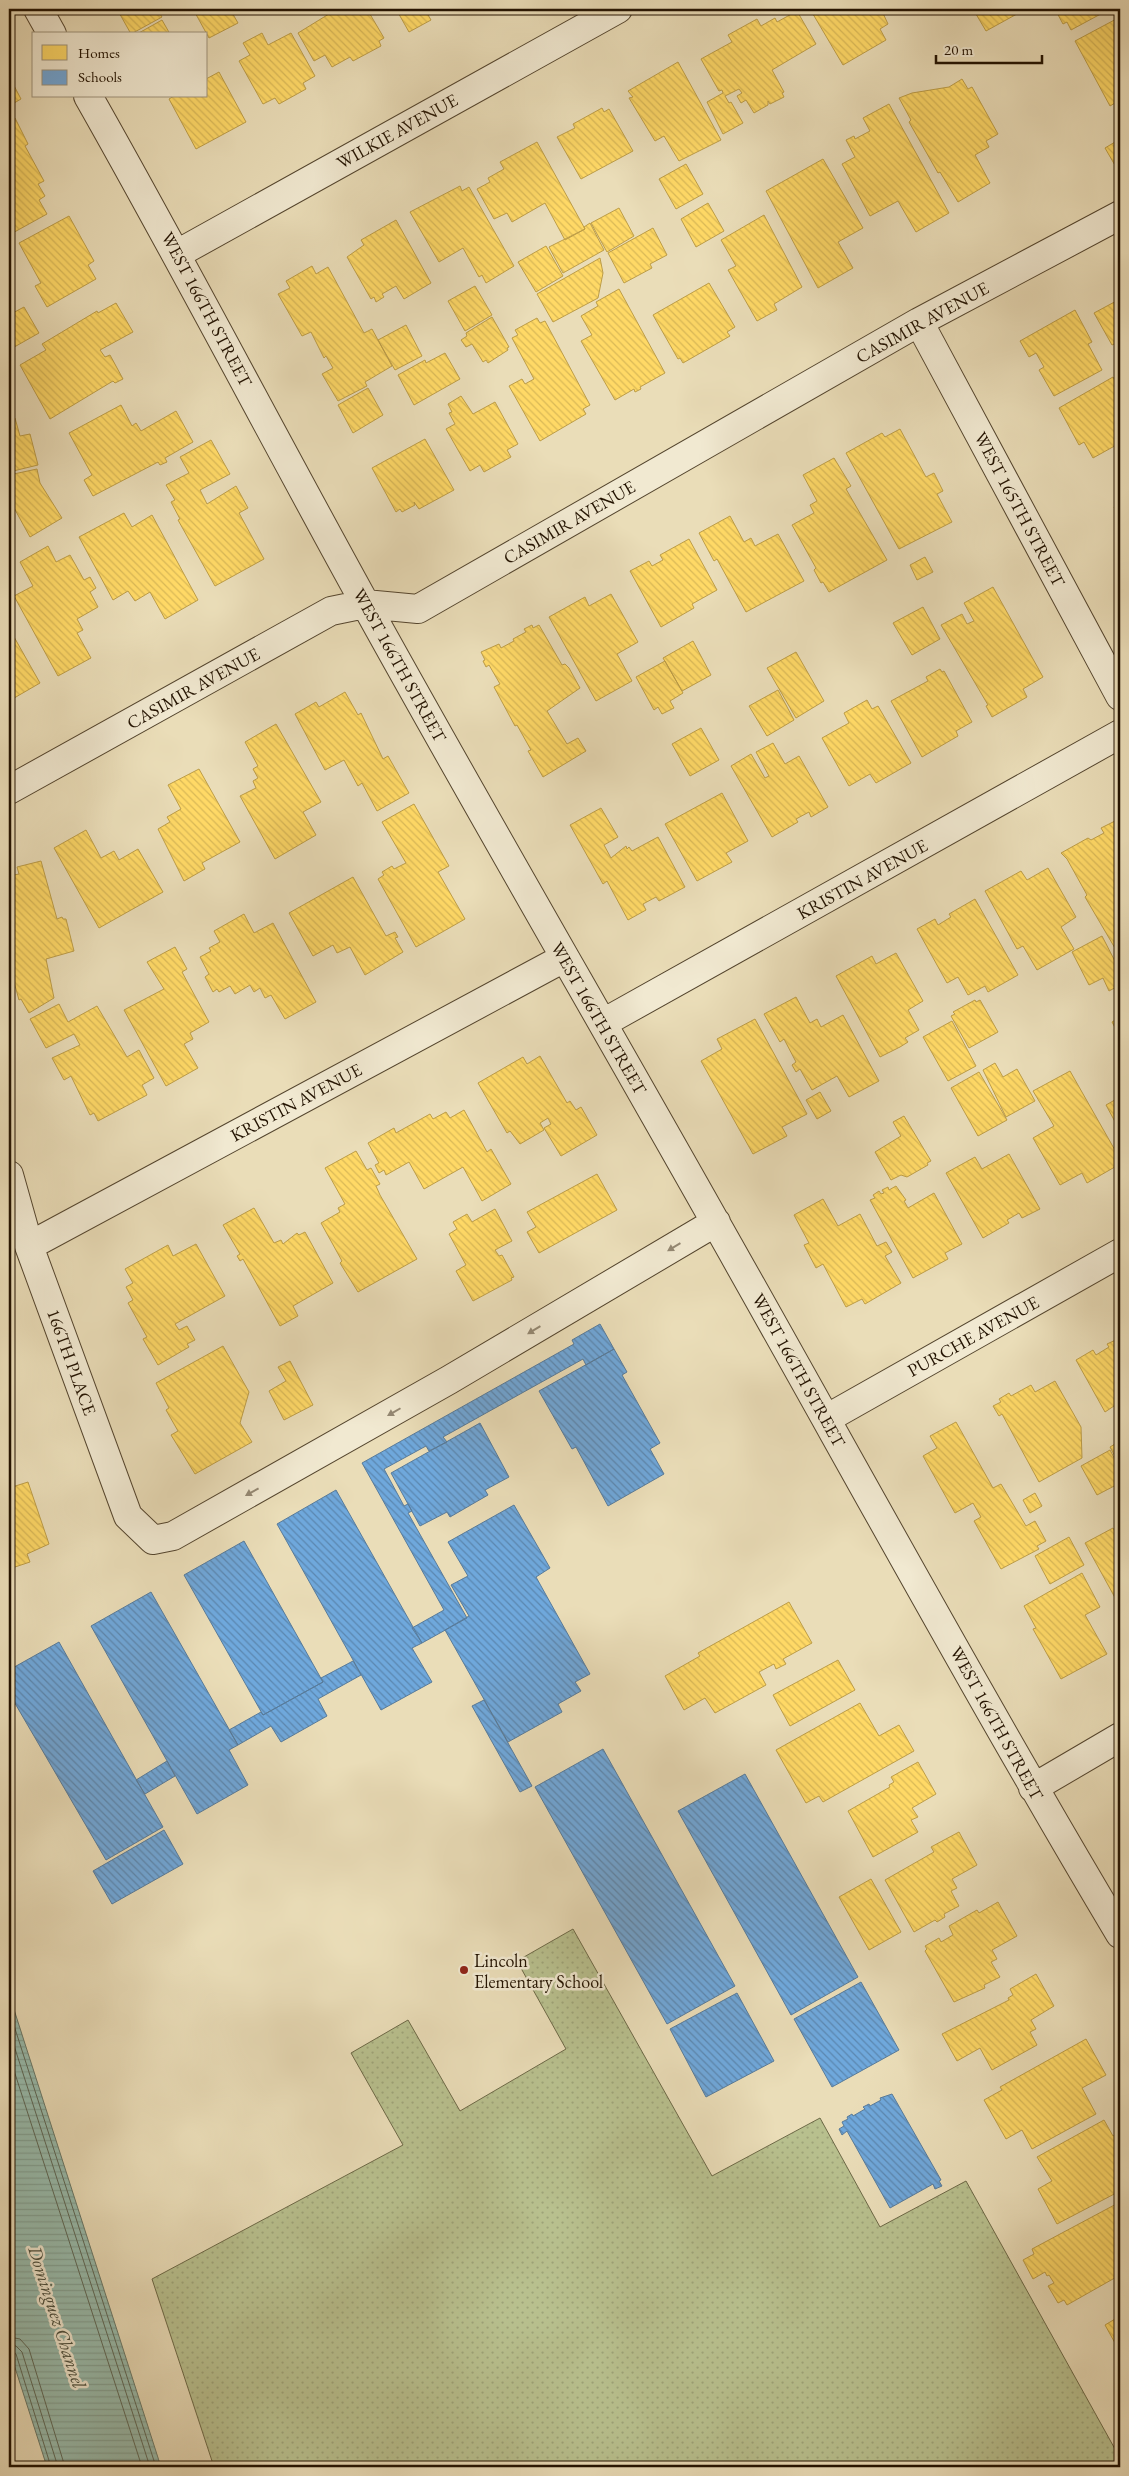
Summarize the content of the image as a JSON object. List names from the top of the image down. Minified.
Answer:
{"streets":{"street":["WILKIE AVENUE","WEST 166TH STREET","CASIMIR AVENUE","WEST 165TH STREET","KRISTIN AVENUE","PURCHE AVENUE","166TH PLACE"]},"crossings":[["WILKIE AVENUE","WEST 166TH STREET"],["WEST 166TH STREET","CASIMIR AVENUE"],["WEST 166TH STREET","KRISTIN AVENUE"],["WEST 166TH STREET","PURCHE AVENUE"],["WEST 166TH STREET","166TH PLACE"],["CASIMIR AVENUE","WEST 165TH STREET"],["KRISTIN AVENUE","166TH PLACE"]],"water":["Dominguez Channel"],"places":["Lincoln Elementary School"],"legend":["Homes","Schools"],"scale_bar":"20 m"}
